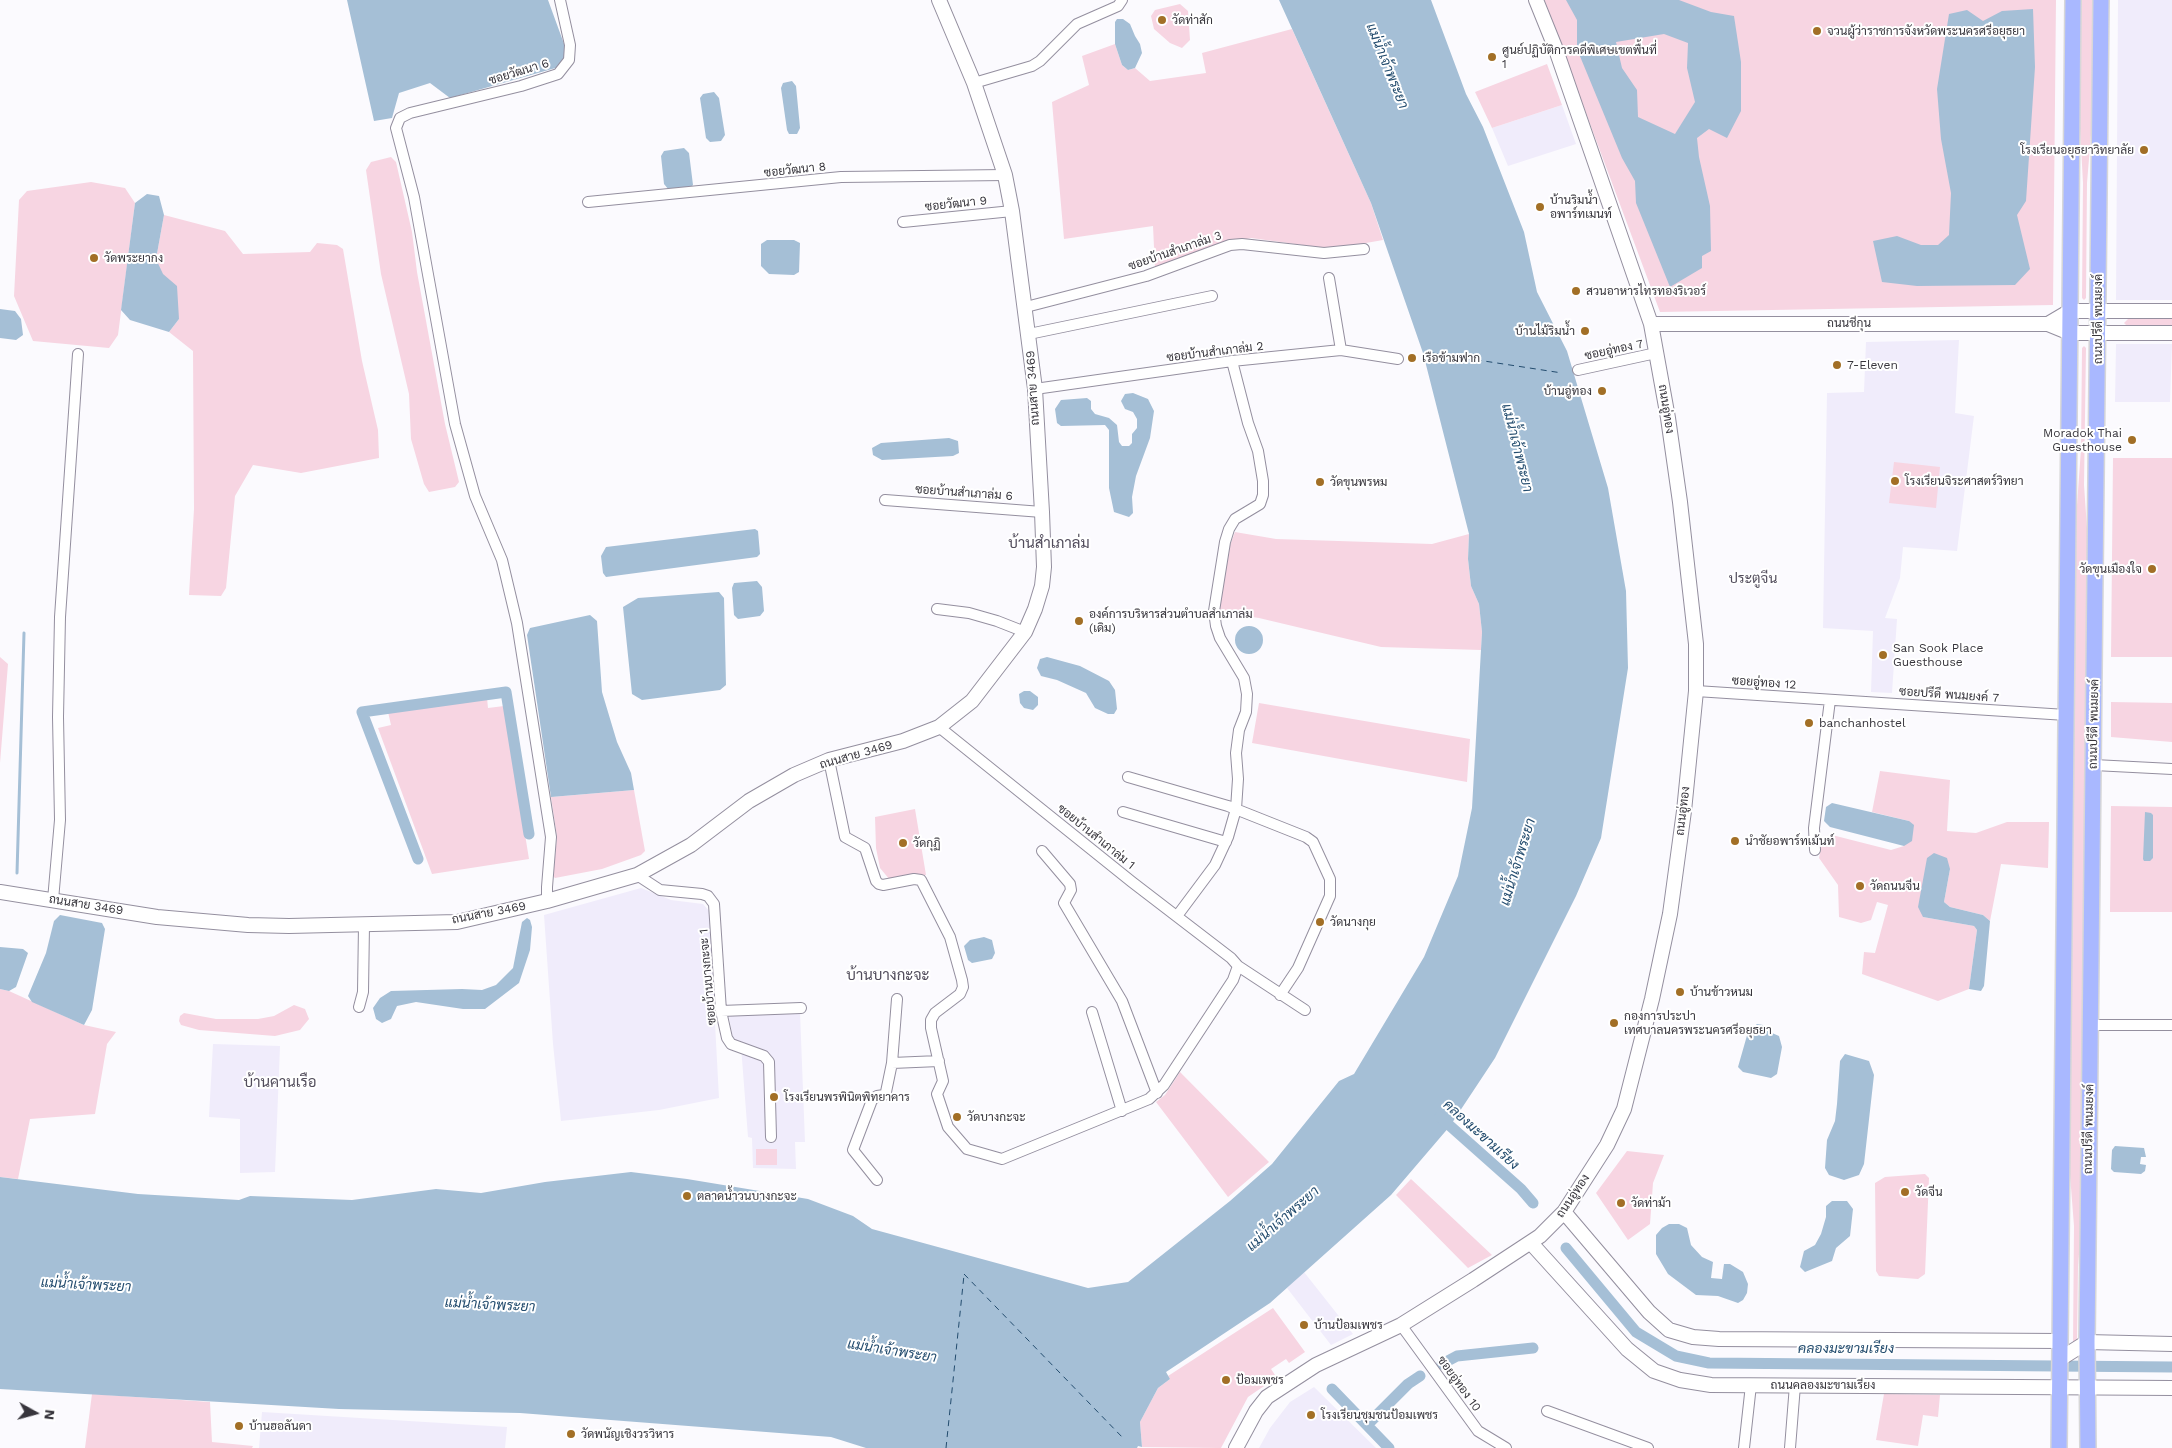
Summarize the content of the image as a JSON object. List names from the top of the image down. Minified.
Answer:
{"streets":{"main road":["ถนนปรีดี พนมยงค์"],"street":["ซอยวัฒนา 6","ซอยวัฒนา 8","ซอยวัฒนา 9","ซอยบ้านสำเภาล่ม 3","ถนนชีกุน","ซอยอู่ทอง 7","ซอยบ้านสำเภาล่ม 2","ถนนสาย 3469","ถนนอู่ทอง","ซอยบ้านสำเภาล่ม 6","ซอยอู่ทอง 12","ซอยปรีดี พนมยงค์ 7","ซอยบ้านสำเภาล่ม 1","ซอยบ้านบางกะจะ 1","ซอยอู่ทอง 10","ถนนคลองมะขามเรียง"]},"crossings":[["ซอยวัฒนา 6","ถนนสาย 3469"],["ซอยวัฒนา 8","ถนนสาย 3469"],["ซอยวัฒนา 9","ถนนสาย 3469"],["ซอยบ้านสำเภาล่ม 3","ถนนสาย 3469"],["ถนนปรีดี พนมยงค์","ถนนชีกุน"],["ถนนปรีดี พนมยงค์","ถนนคลองมะขามเรียง"],["ถนนชีกุน","ถนนอู่ทอง"],["ซอยอู่ทอง 7","ถนนอู่ทอง"],["ซอยบ้านสำเภาล่ม 2","ถนนสาย 3469"],["ถนนสาย 3469","ซอยบ้านสำเภาล่ม 6"],["ถนนสาย 3469","ซอยบ้านสำเภาล่ม 1"],["ถนนสาย 3469","ซอยบ้านบางกะจะ 1"],["ถนนอู่ทอง","ซอยอู่ทอง 12"],["ถนนอู่ทอง","ซอยอู่ทอง 10"],["ถนนอู่ทอง","ถนนคลองมะขามเรียง"],["ซอยอู่ทอง 12","ซอยปรีดี พนมยงค์ 7"]],"districts":["บ้านสำเภาล่ม","ประตูจีน","บ้านบางกะจะ","บ้านคานเรือ"],"water":["แม่น้ำเจ้าพระยา","คลองมะขามเรียง"],"places":["วัดท่าสัก","จวนผู้ว่าราชการจังหวัดพระนครศรีอยุธยา","ศูนย์ปฏิบัติการคดีพิเศษเขตพื้นที่ 1","โรงเรียนอยุธยาวิทยาลัย","บ้านริมน้ำ อพาร์ทเมนท์","วัดพระยากง","สวนอาหารไทรทองริเวอร์","บ้านไม้ริมน้ำ","เรือข้ามฟาก","7-Eleven","บ้านอู่ทอง","Moradok Thai Guesthouse","โรงเรียนจิระศาสตร์วิทยา","วัดขุนพรหม","วัดขุนเมืองใจ","องค์การบริหารส่วนตำบลสำเภาล่ม (เดิม)","San Sook Place Guesthouse","banchanhostel","นำชัยอพาร์ทเม้นท์","วัดกุฏิ","วัดถนนจีน","วัดนางกุย","บ้านข้าวหนม","กองการประปา เทศบาลนครพระนครศรีอยุธยา","โรงเรียนพรพินิตพิทยาคาร","วัดบางกะจะ","วัดจีน","ตลาดน้ำวนบางกะจะ","วัดท่าม้า","บ้านป้อมเพชร","ป้อมเพชร","โรงเรียนชุมชนป้อมเพชร","บ้านฮอลันดา","วัดพนัญเชิงวรวิหาร"],"north":"right"}
